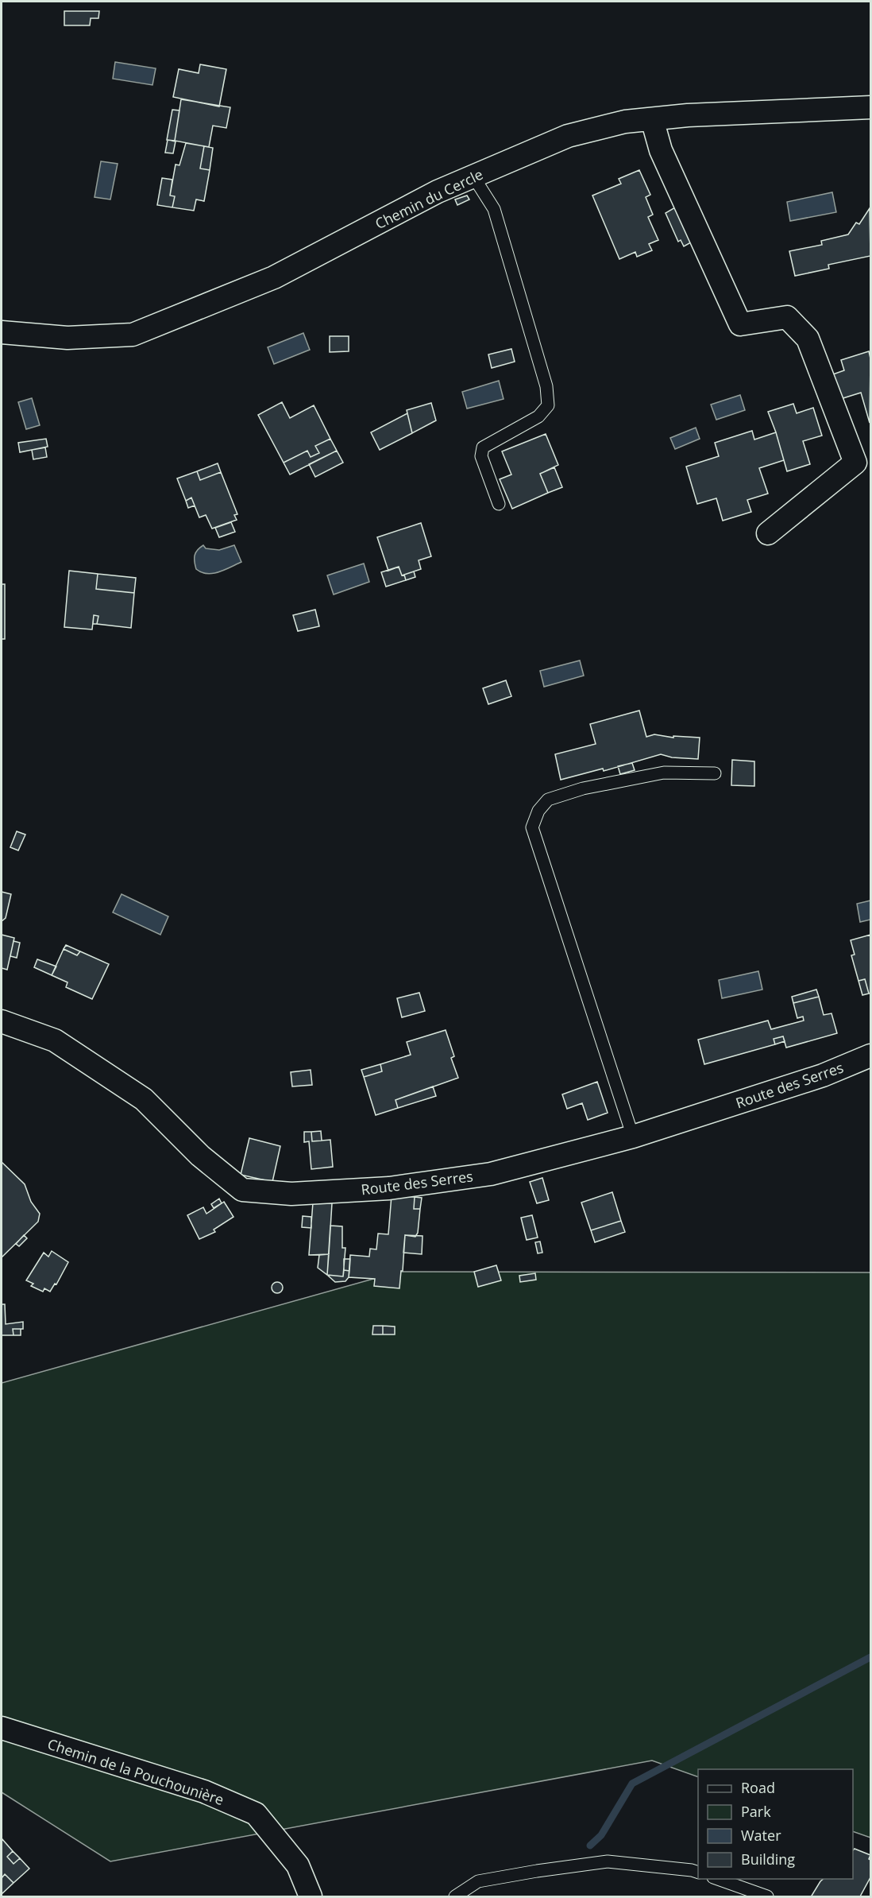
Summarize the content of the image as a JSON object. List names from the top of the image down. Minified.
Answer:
{"streets":{"street":["Chemin du Cercle","Route des Serres","Chemin de la Pouchounière"]},"legend":["Road","Park","Water","Building"]}
